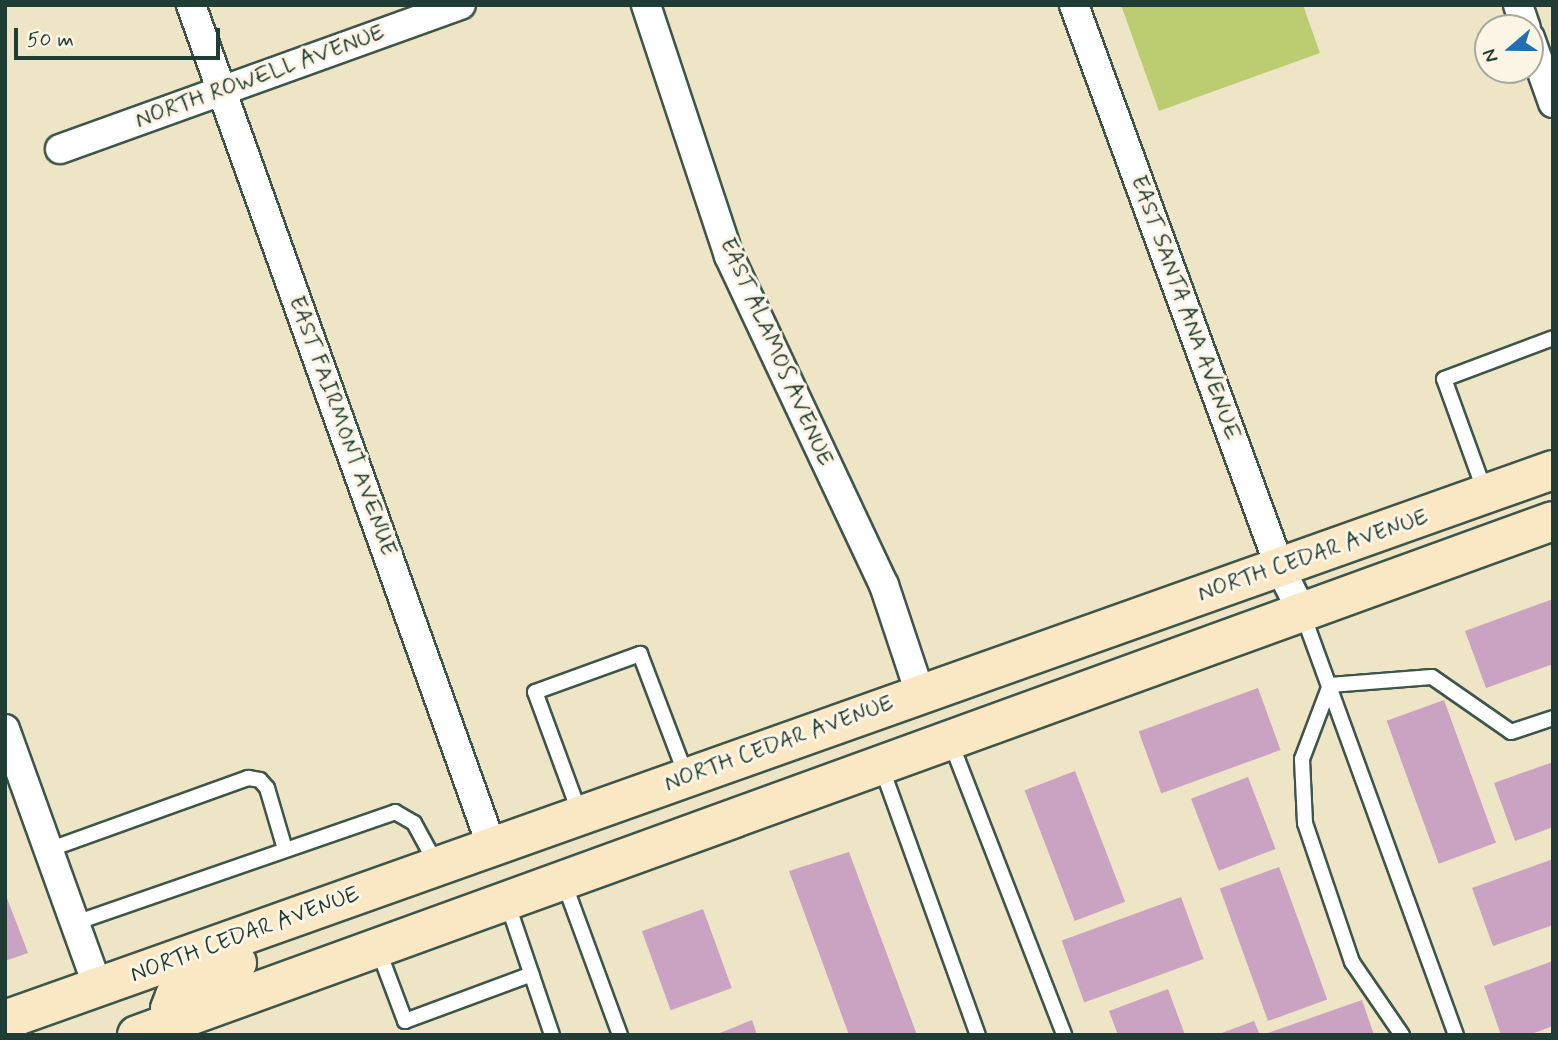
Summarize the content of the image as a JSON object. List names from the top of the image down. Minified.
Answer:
{"streets":{"main road":["NORTH CEDAR AVENUE"],"street":["NORTH ROWELL AVENUE","EAST SANTA ANA AVENUE","EAST ALAMOS AVENUE","EAST FAIRMONT AVENUE"]},"crossings":[["NORTH ROWELL AVENUE","EAST FAIRMONT AVENUE"],["EAST SANTA ANA AVENUE","NORTH CEDAR AVENUE"],["EAST ALAMOS AVENUE","NORTH CEDAR AVENUE"],["EAST FAIRMONT AVENUE","NORTH CEDAR AVENUE"]],"scale_bar":"50 m","north":"left"}
